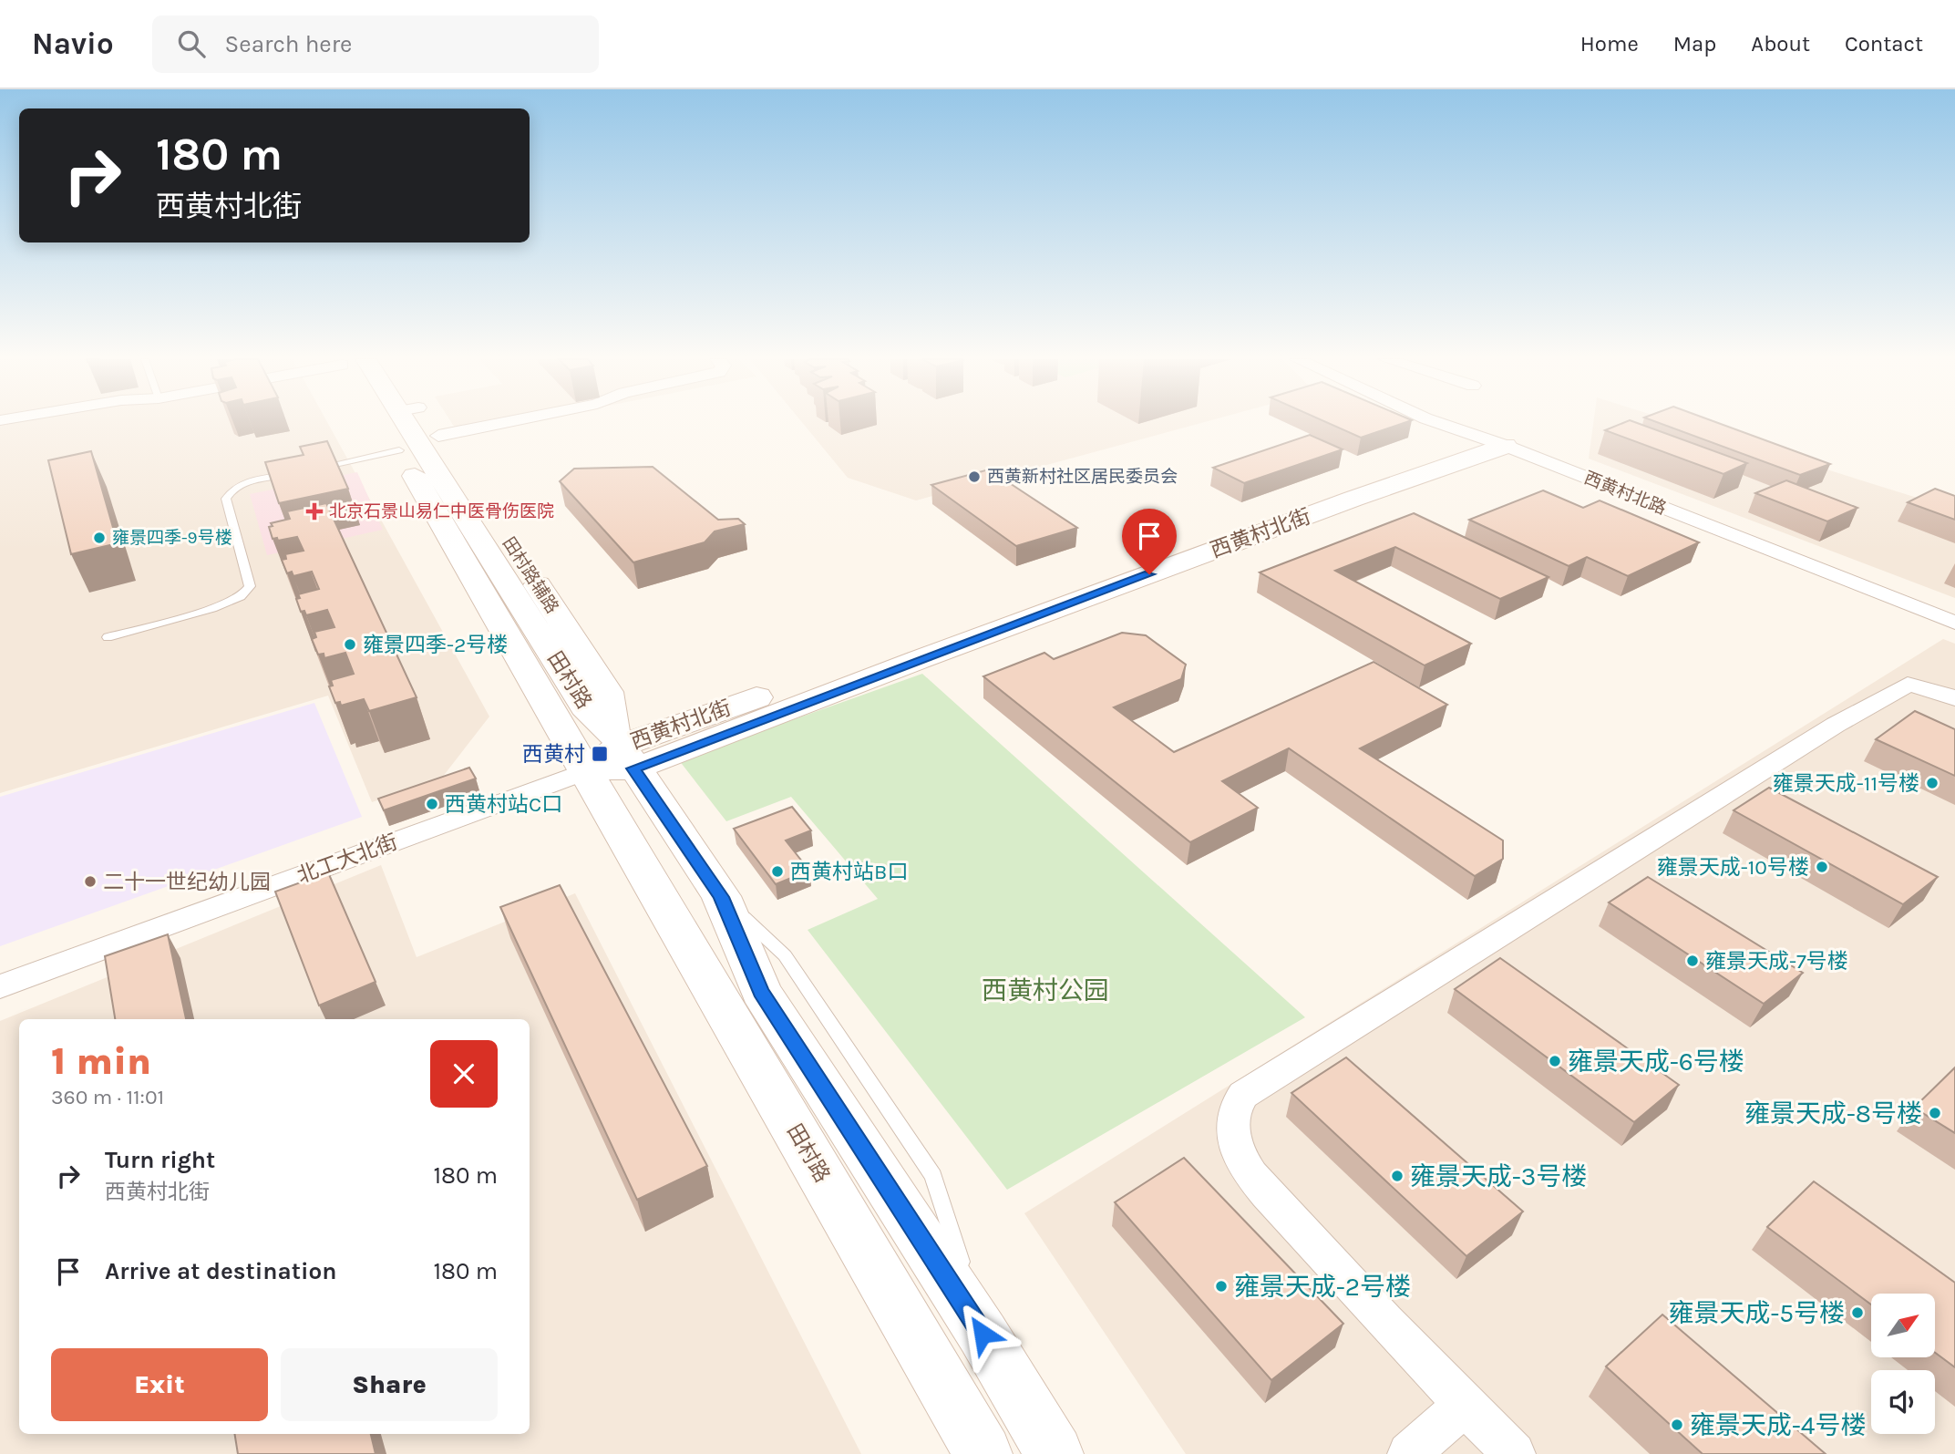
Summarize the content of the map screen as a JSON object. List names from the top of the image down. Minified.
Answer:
{"streets":{"main road":["西黄村北街","田村路辅路","田村路"],"street":["西黄村北路","北工大北街"]},"crossings":[["西黄村北路","西黄村北街"],["西黄村北街","田村路辅路"],["西黄村北街","田村路"],["西黄村北街","北工大北街"],["田村路辅路","田村路"],["田村路","北工大北街"]],"parks":["西黄村公园"],"places":{"other":["西黄新村社区居民委员会","雍景四季-9号楼","雍景四季-2号楼","雍景天成-11号楼","西黄村站C口","雍景天成-10号楼","西黄村站B口","二十一世纪幼儿园","雍景天成-7号楼","雍景天成-6号楼","雍景天成-8号楼","雍景天成-3号楼","雍景天成-2号楼","雍景天成-5号楼","雍景天成-4号楼"],"health":["北京石景山易仁中医骨伤医院"],"transit":["西黄村"]},"north":"top right","page":{"header":"Navio","search":"Search here","nav":["Home","Map","About","Contact"],"turn":["180 m","西黄村北街"],"heading":["1 min","360 m · 11:01"],"list":[{"name":"Turn right","note":"西黄村北街","value":"180 m"},{"name":"Arrive at destination","value":"180 m"}],"buttons":["Exit","Share"]}}
